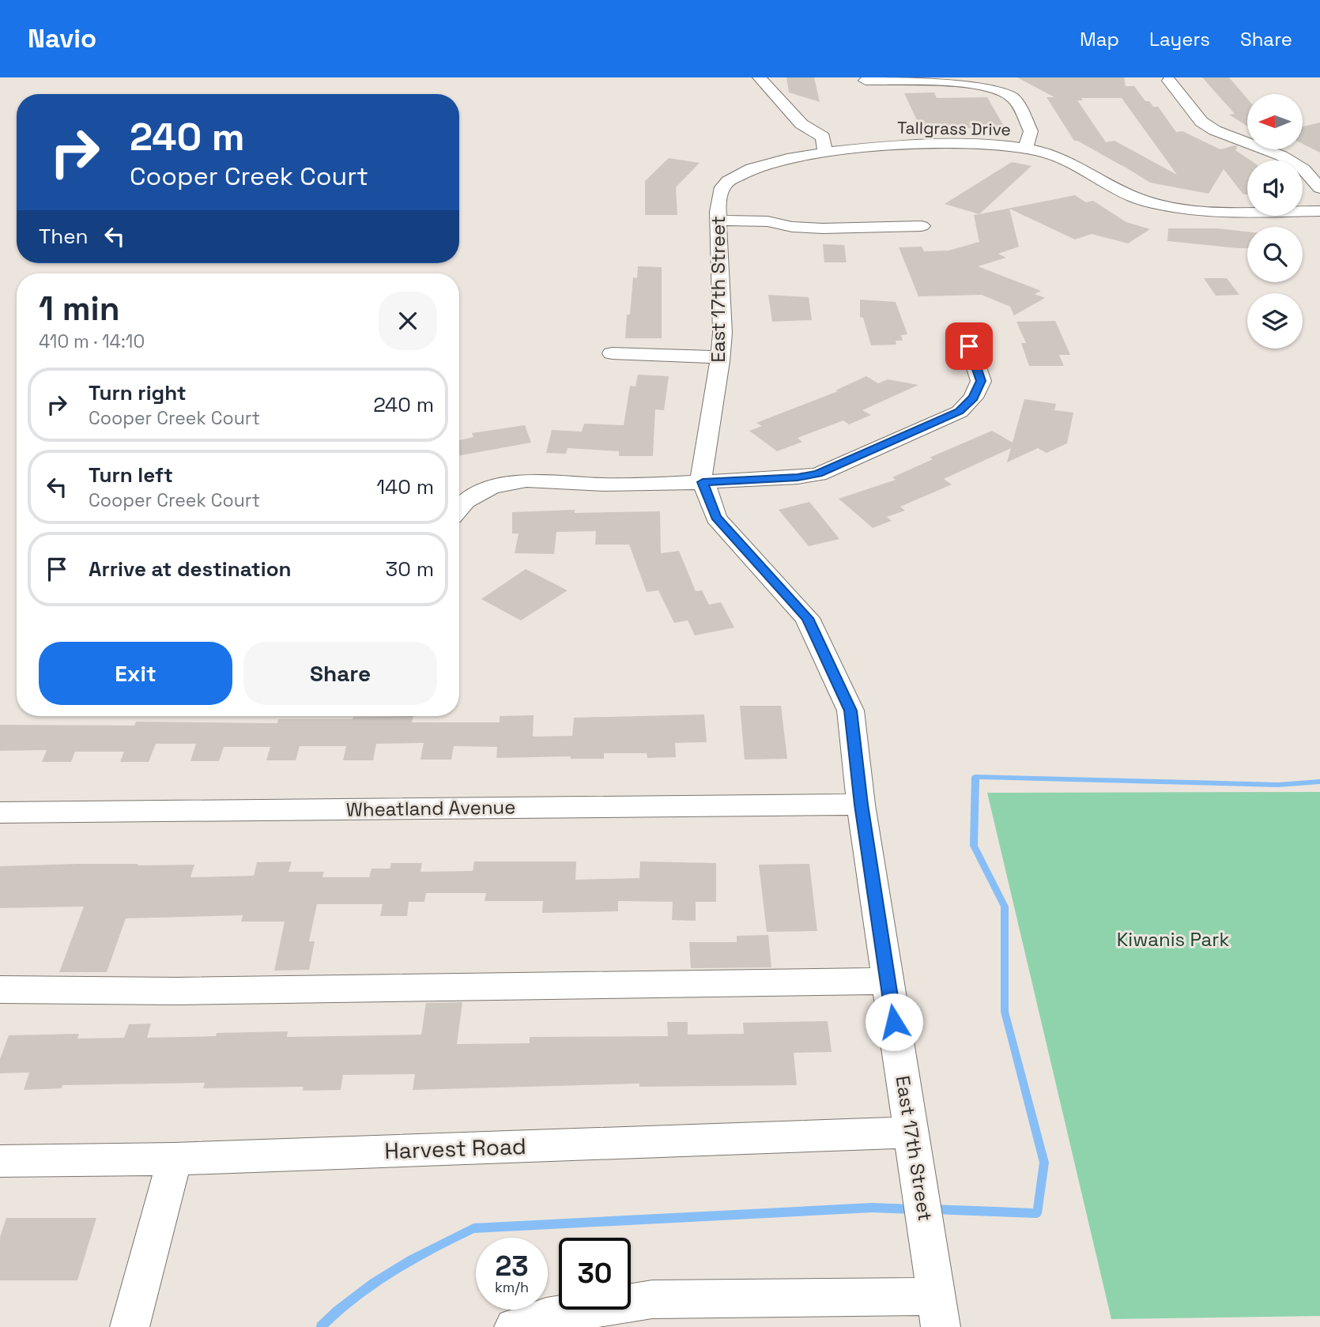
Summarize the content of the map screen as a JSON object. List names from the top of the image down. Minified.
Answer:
{"streets":{"street":["Tallgrass Drive","East 17th Street","Wheatland Avenue","Harvest Road"]},"crossings":[["Tallgrass Drive","East 17th Street"],["East 17th Street","Wheatland Avenue"],["East 17th Street","Harvest Road"]],"parks":["Kiwanis Park"],"north":"left","page":{"header":"Navio","nav":["Map","Layers","Share"],"turn":["240 m","Cooper Creek Court"],"then":"Then","heading":["1 min","410 m · 14:10"],"list":[{"name":"Turn right","note":"Cooper Creek Court","value":"240 m"},{"name":"Turn left","note":"Cooper Creek Court","value":"140 m"},{"name":"Arrive at destination","value":"30 m"}],"buttons":["Exit","Share"],"speed":"23 km/h","limit":"30"}}
